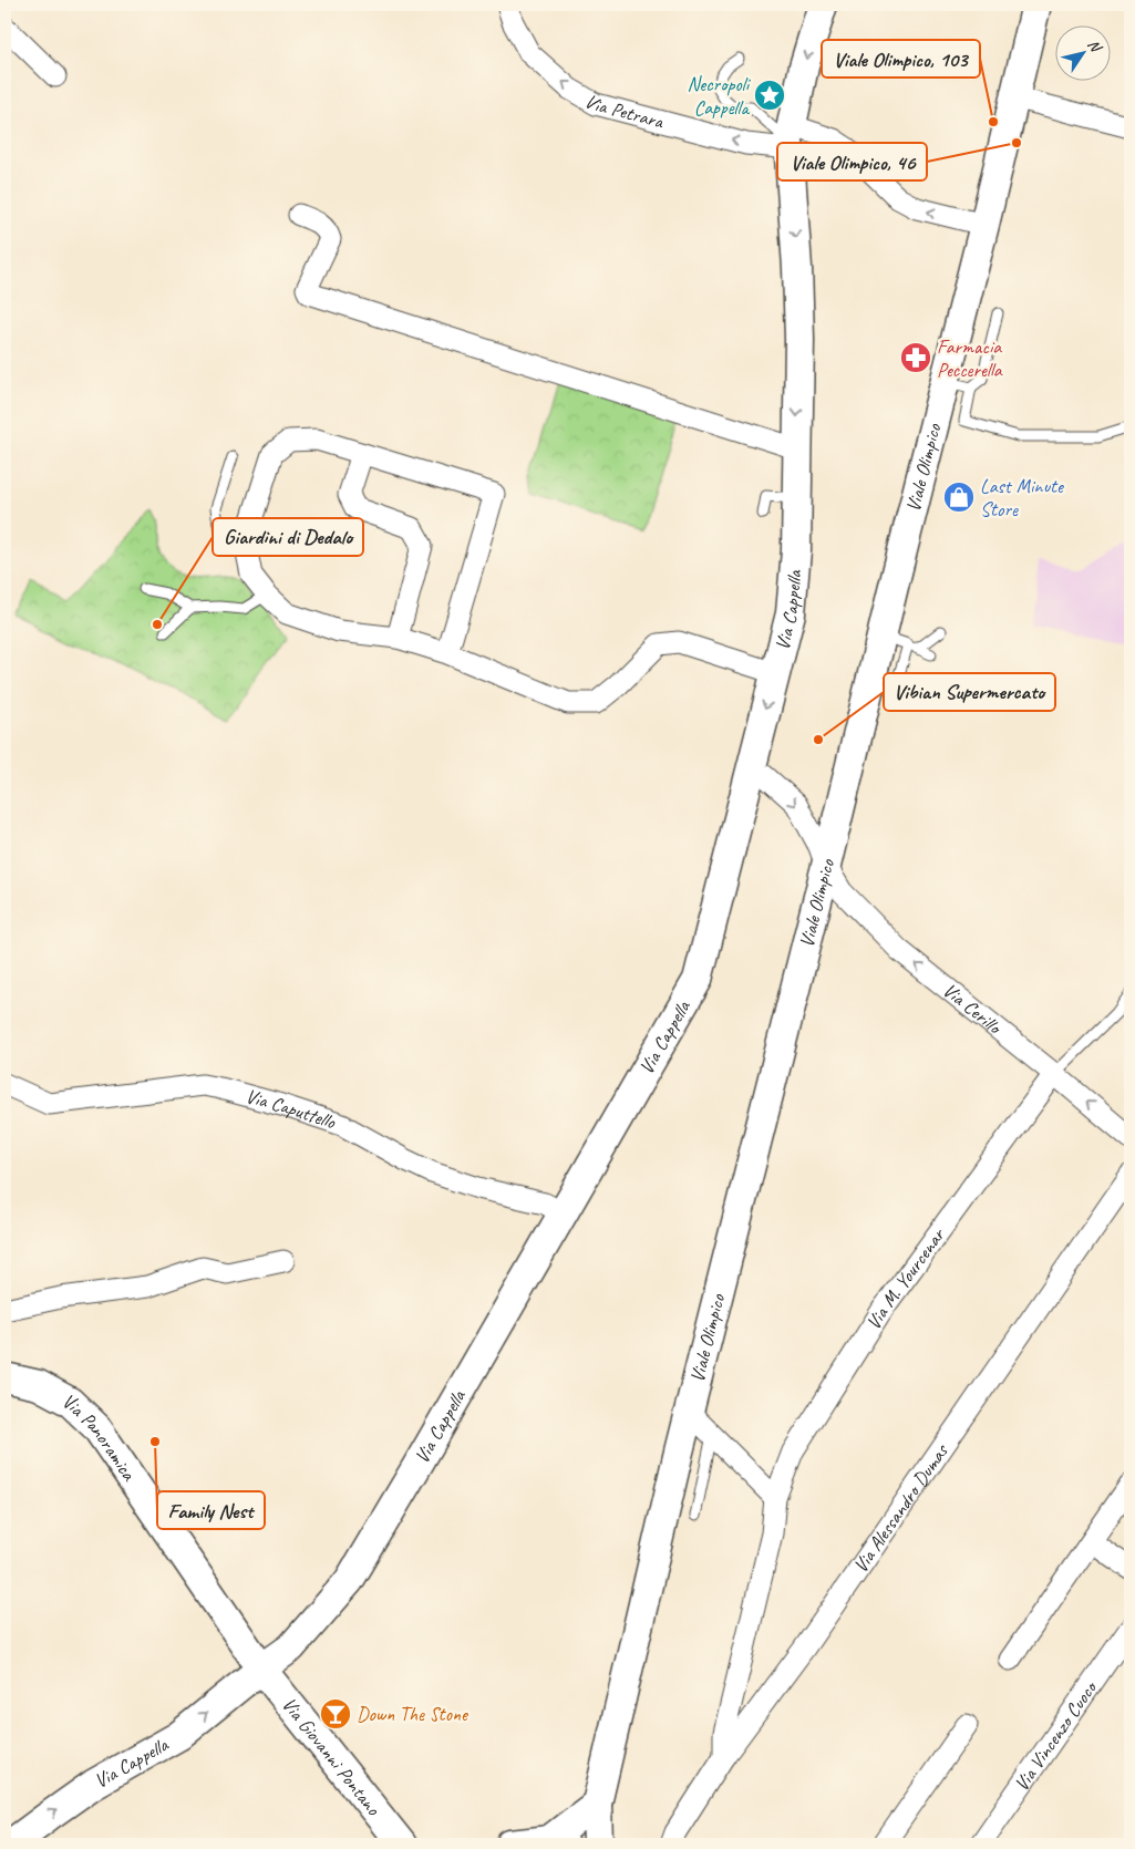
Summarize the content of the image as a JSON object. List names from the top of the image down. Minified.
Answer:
{"streets":{"street":["Via Petrara","Viale Olimpico","Via Cappella","Via Cerillo","Via Caputtello","Via M. Yourcenar","Via Panoramica","Via Alessandro Dumas","Via Vincenzo Cuoco","Via Giovanni Pontano"]},"crossings":[["Via Petrara","Viale Olimpico"],["Via Petrara","Via Cappella"],["Viale Olimpico","Via Cerillo"],["Via Cappella","Via Cerillo"],["Via Cappella","Via Caputtello"],["Via Cappella","Via Panoramica"],["Via Cappella","Via Giovanni Pontano"],["Via Cerillo","Via M. Yourcenar"],["Via M. Yourcenar","Via Alessandro Dumas"],["Via Panoramica","Via Giovanni Pontano"]],"one_way":["Via Petrara"],"places":{"place":["Necropoli Cappella"],"other":["Viale Olimpico, 103","Viale Olimpico, 46","Giardini di Dedalo","Vibian Supermercato","Family Nest"],"pharmacy":["Farmacia Peccerella"],"shop":["Last Minute Store"],"bar":["Down The Stone"]},"north":"top right"}
